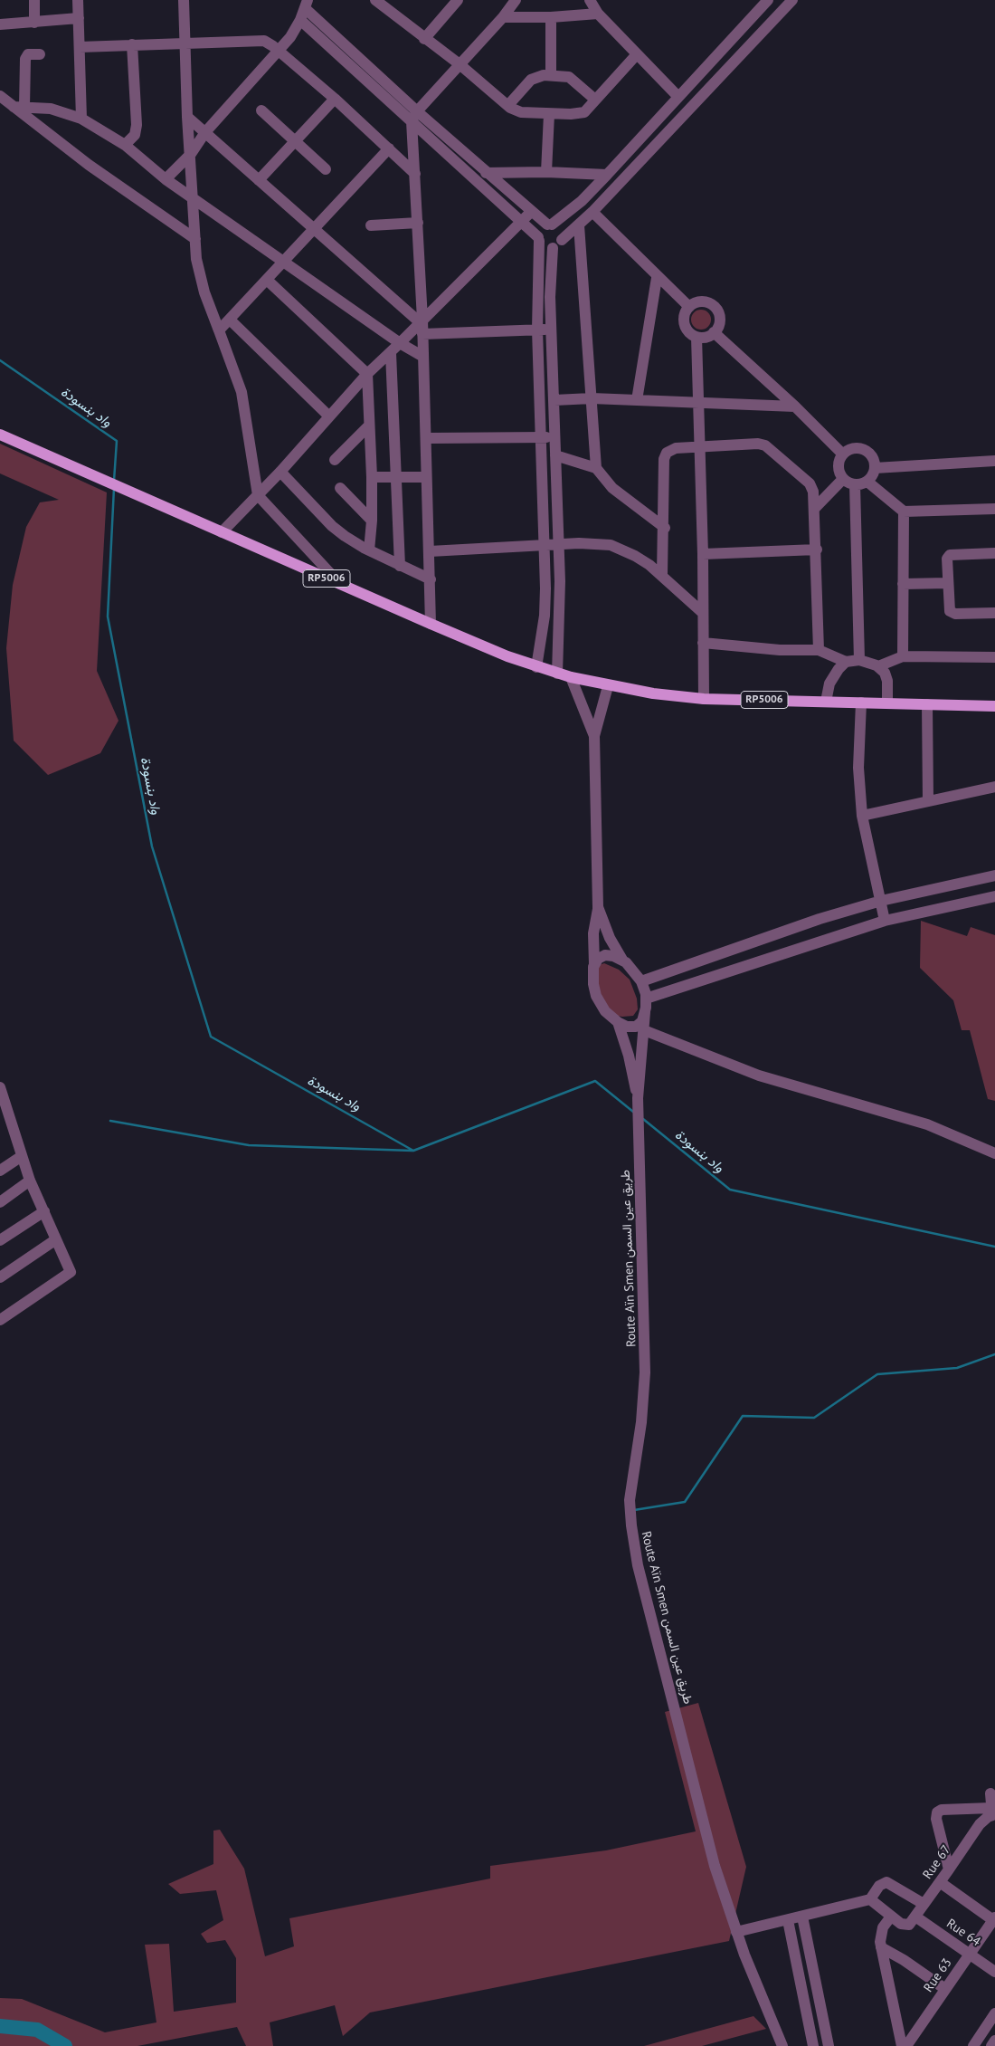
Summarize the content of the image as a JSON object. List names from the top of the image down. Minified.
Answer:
{"streets":{"main road":["RP5006"],"street":["Route Aïn Smen طريق عين السمن","Rue 67","Rue 64","Rue 63"]},"crossings":[["Rue 67","Rue 64"],["Rue 67","Rue 63"],["Rue 64","Rue 63"]],"water":["واد بنسودة"]}
